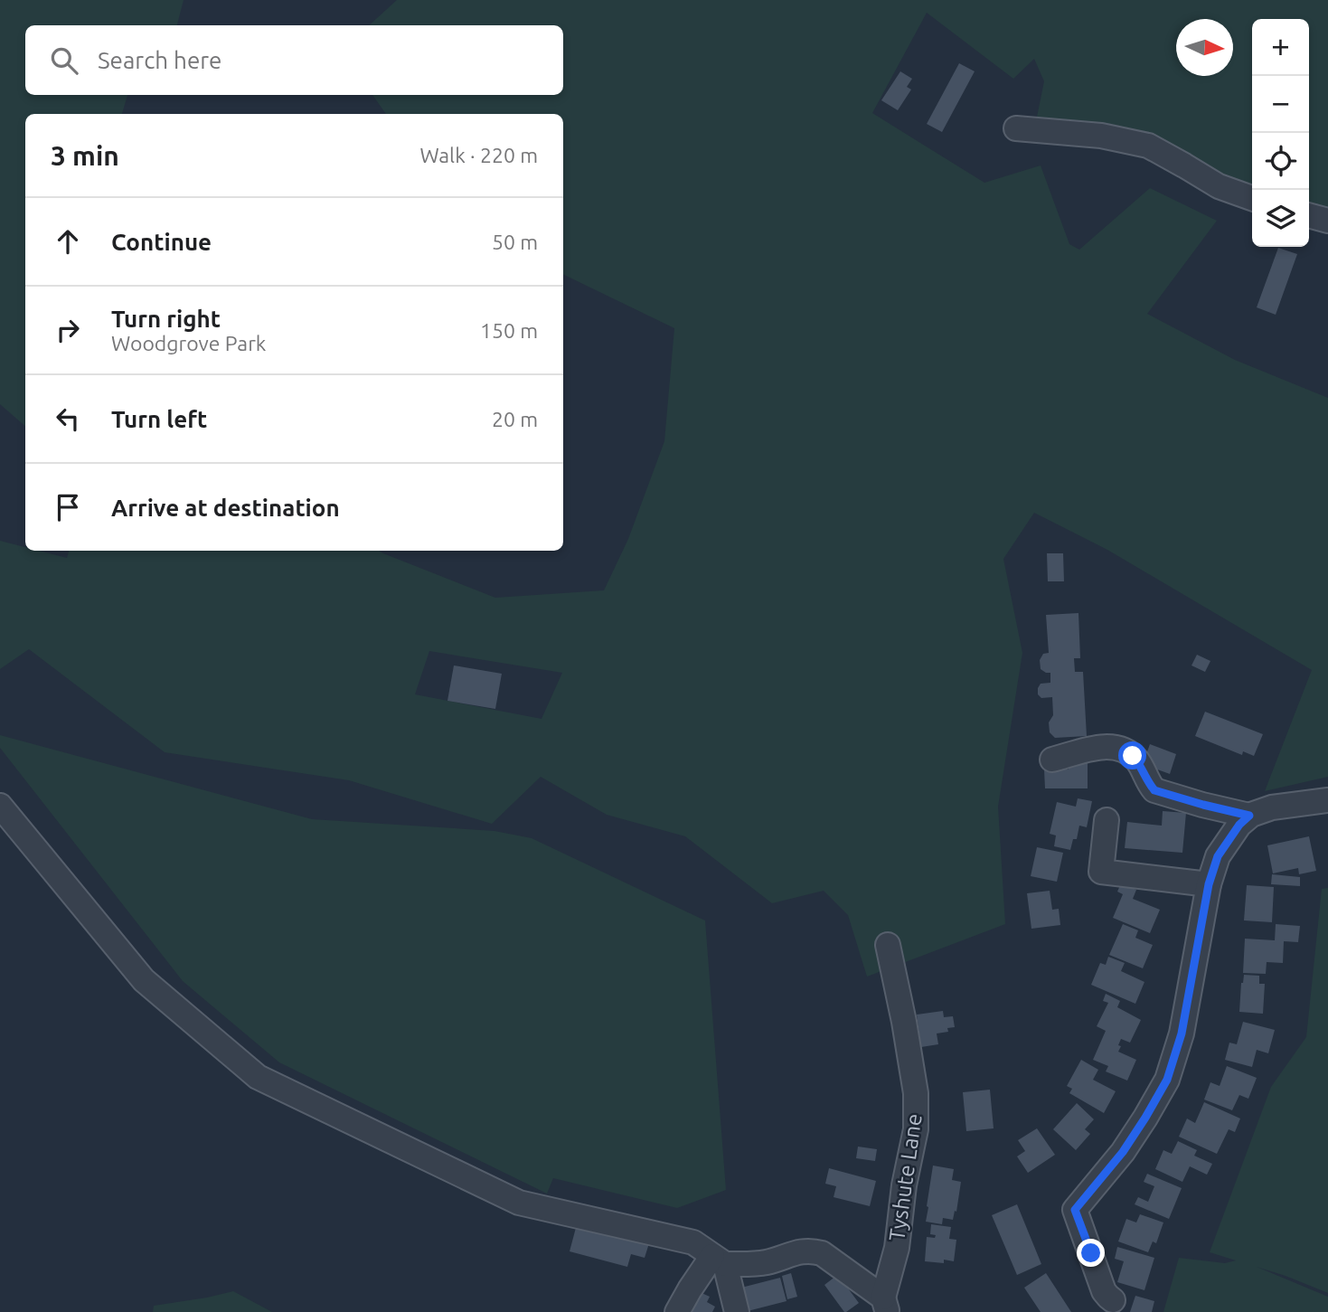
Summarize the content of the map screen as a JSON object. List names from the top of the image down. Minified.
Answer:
{"streets":{"street":["Tyshute Lane"]},"north":"right","page":{"map_buttons":["+","−"],"search":"Search here","heading":["3 min","Walk · 220 m"],"list":[["Continue","50 m"],["Turn right","Woodgrove Park","150 m"],["Turn left","20 m"],"Arrive at destination"]}}
